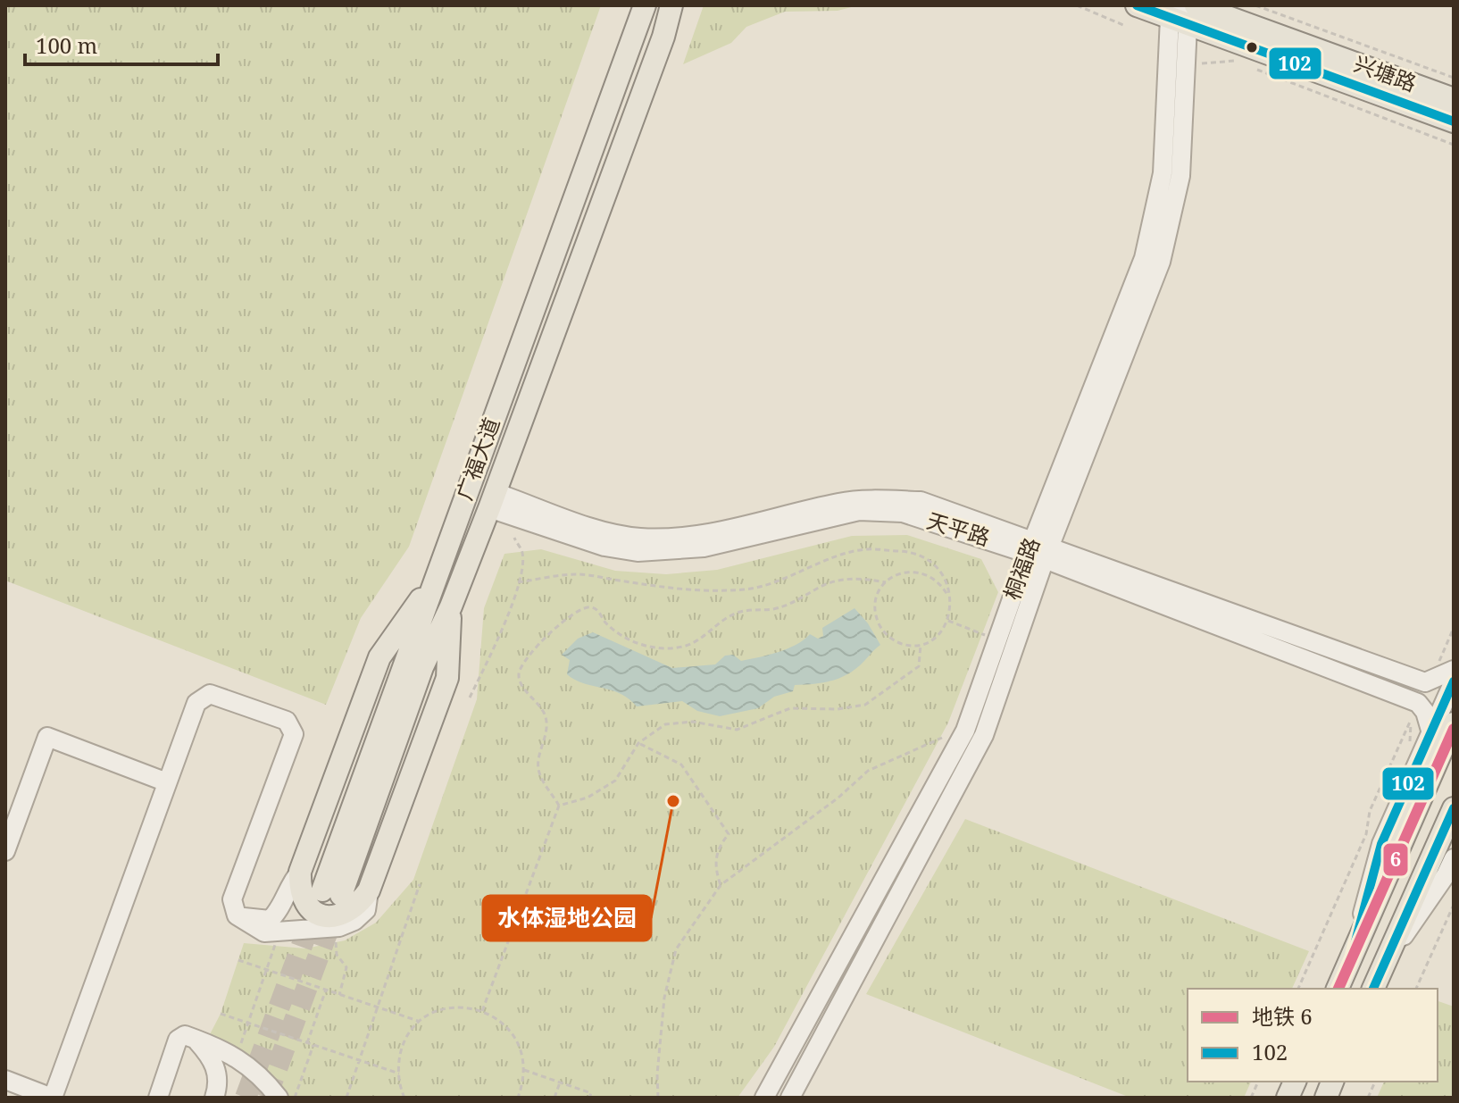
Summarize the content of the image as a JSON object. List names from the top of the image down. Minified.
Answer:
{"streets":{"main road":["兴塘路","广福大道"],"street":["天平路","桐福路"]},"crossings":[["兴塘路","桐福路"],["广福大道","天平路"],["天平路","桐福路"]],"places":["水体湿地公园"],"lines":["transit line 102","metro line 6"],"legend":["地铁 6","102"],"scale_bar":"100 m"}
